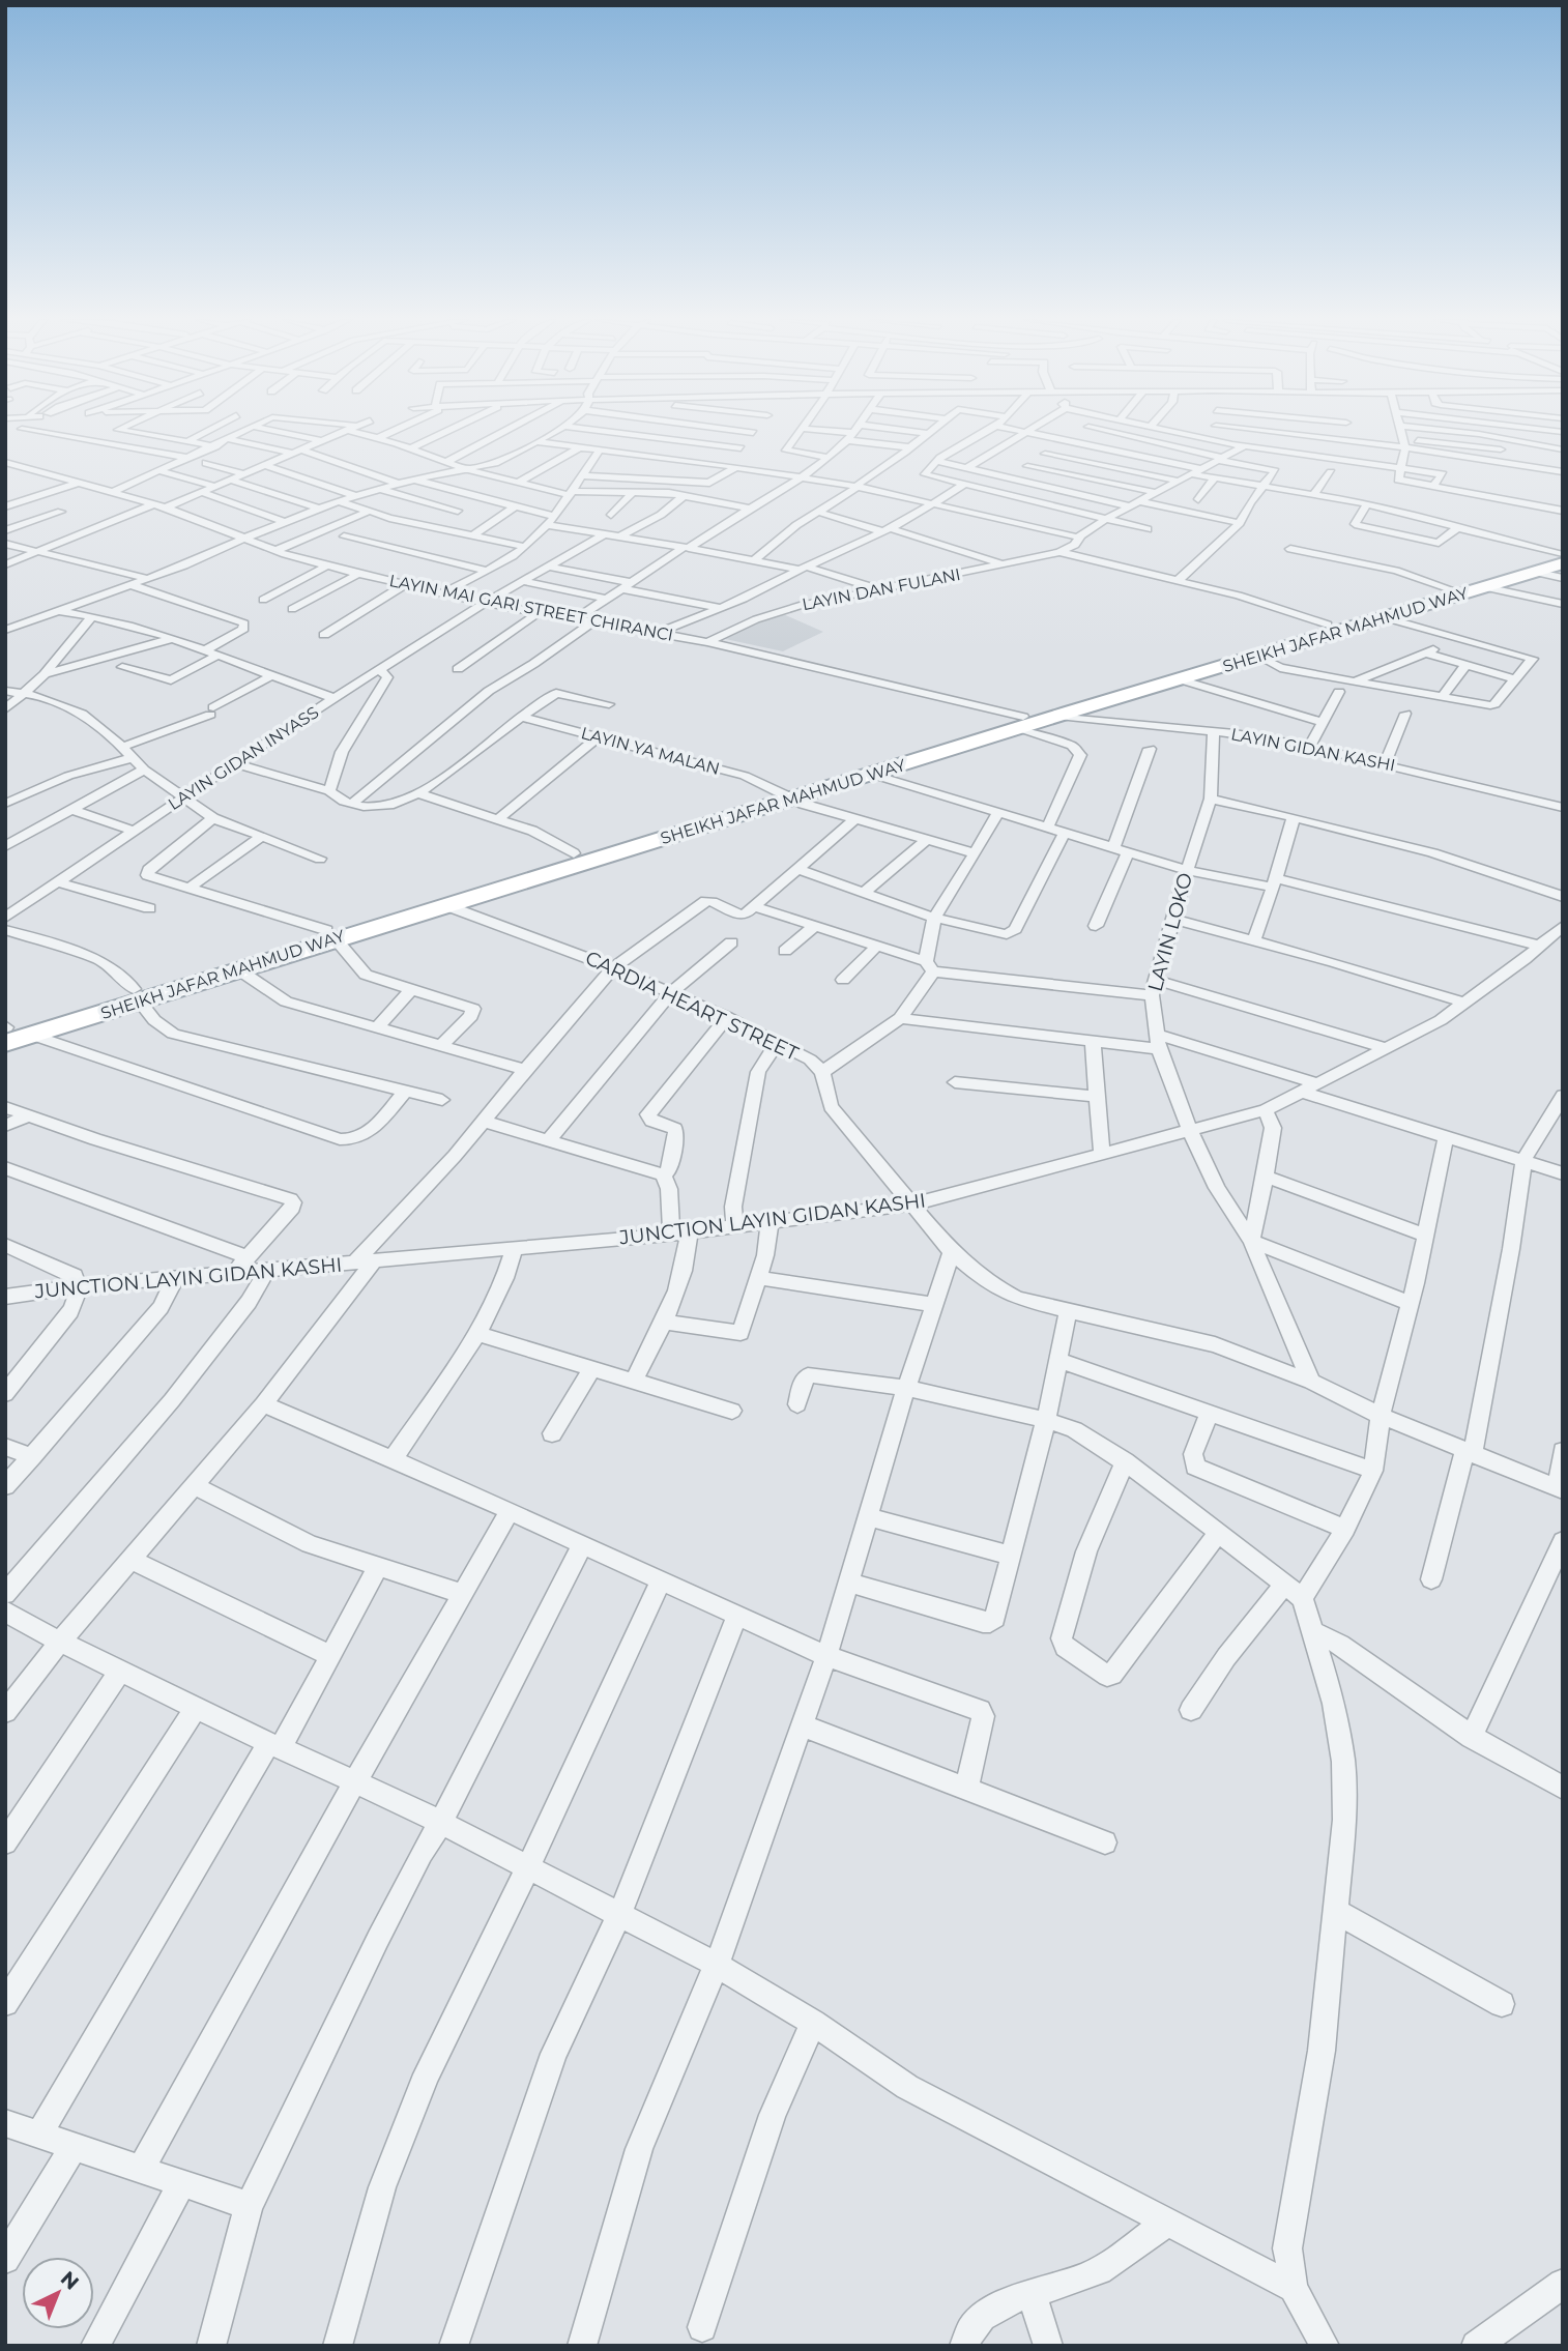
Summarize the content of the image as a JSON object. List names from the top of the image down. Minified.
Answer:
{"streets":{"main road":["SHEIKH JAFAR MAHMUD WAY"],"street":["LAYIN DAN FULANI","LAYIN MAI GARI STREET CHIRANCI","LAYIN GIDAN KASHI","LAYIN YA MALAN","LAYIN GIDAN INYASS","LAYIN LOKO","CARDIA HEART STREET","JUNCTION LAYIN GIDAN KASHI"]},"crossings":[["LAYIN DAN FULANI","LAYIN MAI GARI STREET CHIRANCI"],["LAYIN DAN FULANI","SHEIKH JAFAR MAHMUD WAY"],["LAYIN MAI GARI STREET CHIRANCI","SHEIKH JAFAR MAHMUD WAY"],["LAYIN MAI GARI STREET CHIRANCI","LAYIN GIDAN INYASS"],["SHEIKH JAFAR MAHMUD WAY","LAYIN GIDAN KASHI"],["SHEIKH JAFAR MAHMUD WAY","LAYIN YA MALAN"],["SHEIKH JAFAR MAHMUD WAY","CARDIA HEART STREET"],["LAYIN GIDAN KASHI","LAYIN LOKO"],["LAYIN YA MALAN","LAYIN GIDAN INYASS"],["LAYIN LOKO","JUNCTION LAYIN GIDAN KASHI"]],"north":"top right"}
